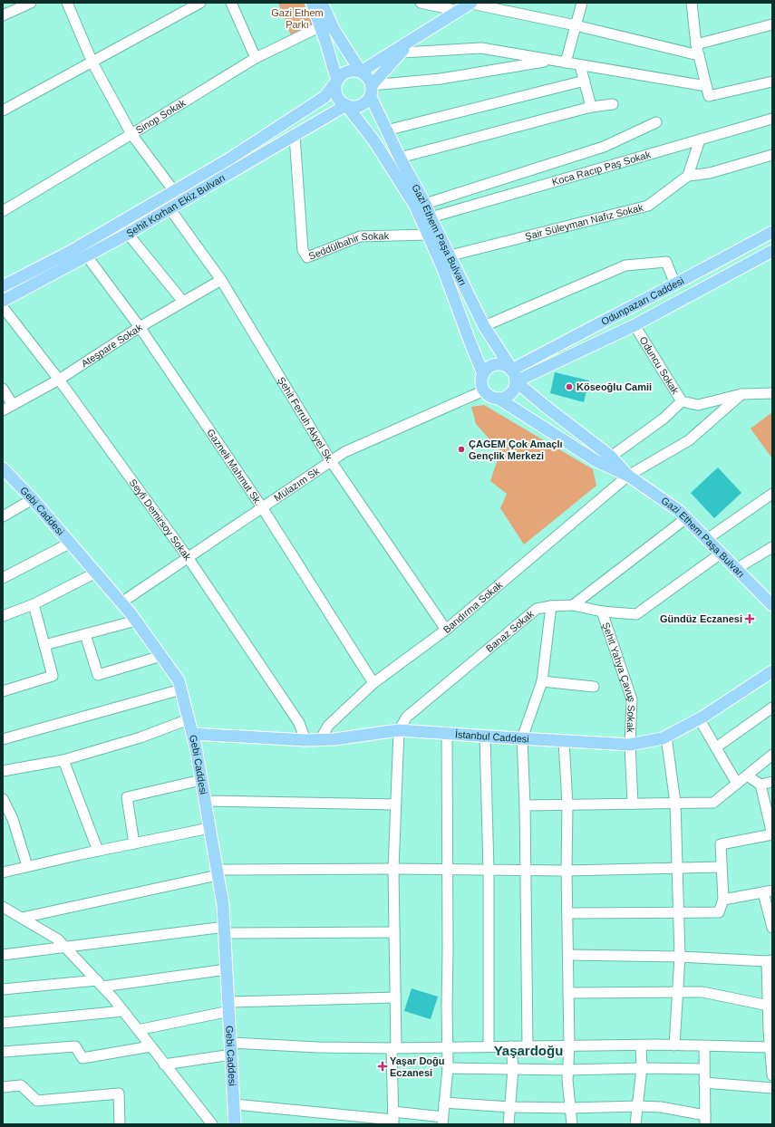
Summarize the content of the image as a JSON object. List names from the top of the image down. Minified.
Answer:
{"streets":{"main road":["Şehit Korhan Ekiz Bulvarı","Gazi Ethem Paşa Bulvarı","Odunpazarı Caddesi","Gebi Caddesi","İstanbul Caddesi"],"street":["Sinop Sokak","Koca Racıp Paş Sokak","Şair Süleyman Nafız Sokak","Seddülbahir Sokak","Ateşpare Sokak","Oduncu Sokak","Şehit Ferruh Akyel Sk.","Gazneli Mahmut Sk.","Mülazım Sk","Seyfi Demirsoy Sokak","Bandırma Sokak","Banaz Sokak","Şehit Yahya Çavuş Sokak"]},"crossings":[["Koca Racıp Paş Sokak","Gazi Ethem Paşa Bulvarı"],["Şehit Korhan Ekiz Bulvarı","Gazi Ethem Paşa Bulvarı"],["Şehit Korhan Ekiz Bulvarı","Seddülbahir Sokak"],["Şehit Korhan Ekiz Bulvarı","Şehit Ferruh Akyel Sk."],["Şehit Korhan Ekiz Bulvarı","Gazneli Mahmut Sk."],["Şair Süleyman Nafız Sokak","Gazi Ethem Paşa Bulvarı"],["Gazi Ethem Paşa Bulvarı","Seddülbahir Sokak"],["Gazi Ethem Paşa Bulvarı","Odunpazarı Caddesi"],["Gazi Ethem Paşa Bulvarı","Mülazım Sk"],["Gazi Ethem Paşa Bulvarı","Bandırma Sokak"],["Gazi Ethem Paşa Bulvarı","Banaz Sokak"],["Odunpazarı Caddesi","Oduncu Sokak"],["Odunpazarı Caddesi","Mülazım Sk"],["Ateşpare Sokak","Şehit Ferruh Akyel Sk."],["Ateşpare Sokak","Gazneli Mahmut Sk."],["Ateşpare Sokak","Seyfi Demirsoy Sokak"],["Oduncu Sokak","Bandırma Sokak"],["Şehit Ferruh Akyel Sk.","Mülazım Sk"],["Şehit Ferruh Akyel Sk.","Bandırma Sokak"],["Gazneli Mahmut Sk.","Mülazım Sk"],["Gazneli Mahmut Sk.","Bandırma Sokak"],["Mülazım Sk","Gebi Caddesi"],["Mülazım Sk","Seyfi Demirsoy Sokak"],["Gebi Caddesi","İstanbul Caddesi"],["Seyfi Demirsoy Sokak","İstanbul Caddesi"],["Bandırma Sokak","İstanbul Caddesi"],["Banaz Sokak","Şehit Yahya Çavuş Sokak"],["Banaz Sokak","İstanbul Caddesi"],["Şehit Yahya Çavuş Sokak","İstanbul Caddesi"]],"districts":["Yaşardoğu"],"parks":["Gazi Ethem Parkı"],"places":{"other":["Köseoğlu Camii","ÇAGEM Çok Amaçlı Gençlik Merkezi"],"health":["Gündüz Eczanesi","Yaşar Doğu Eczanesi"]}}
